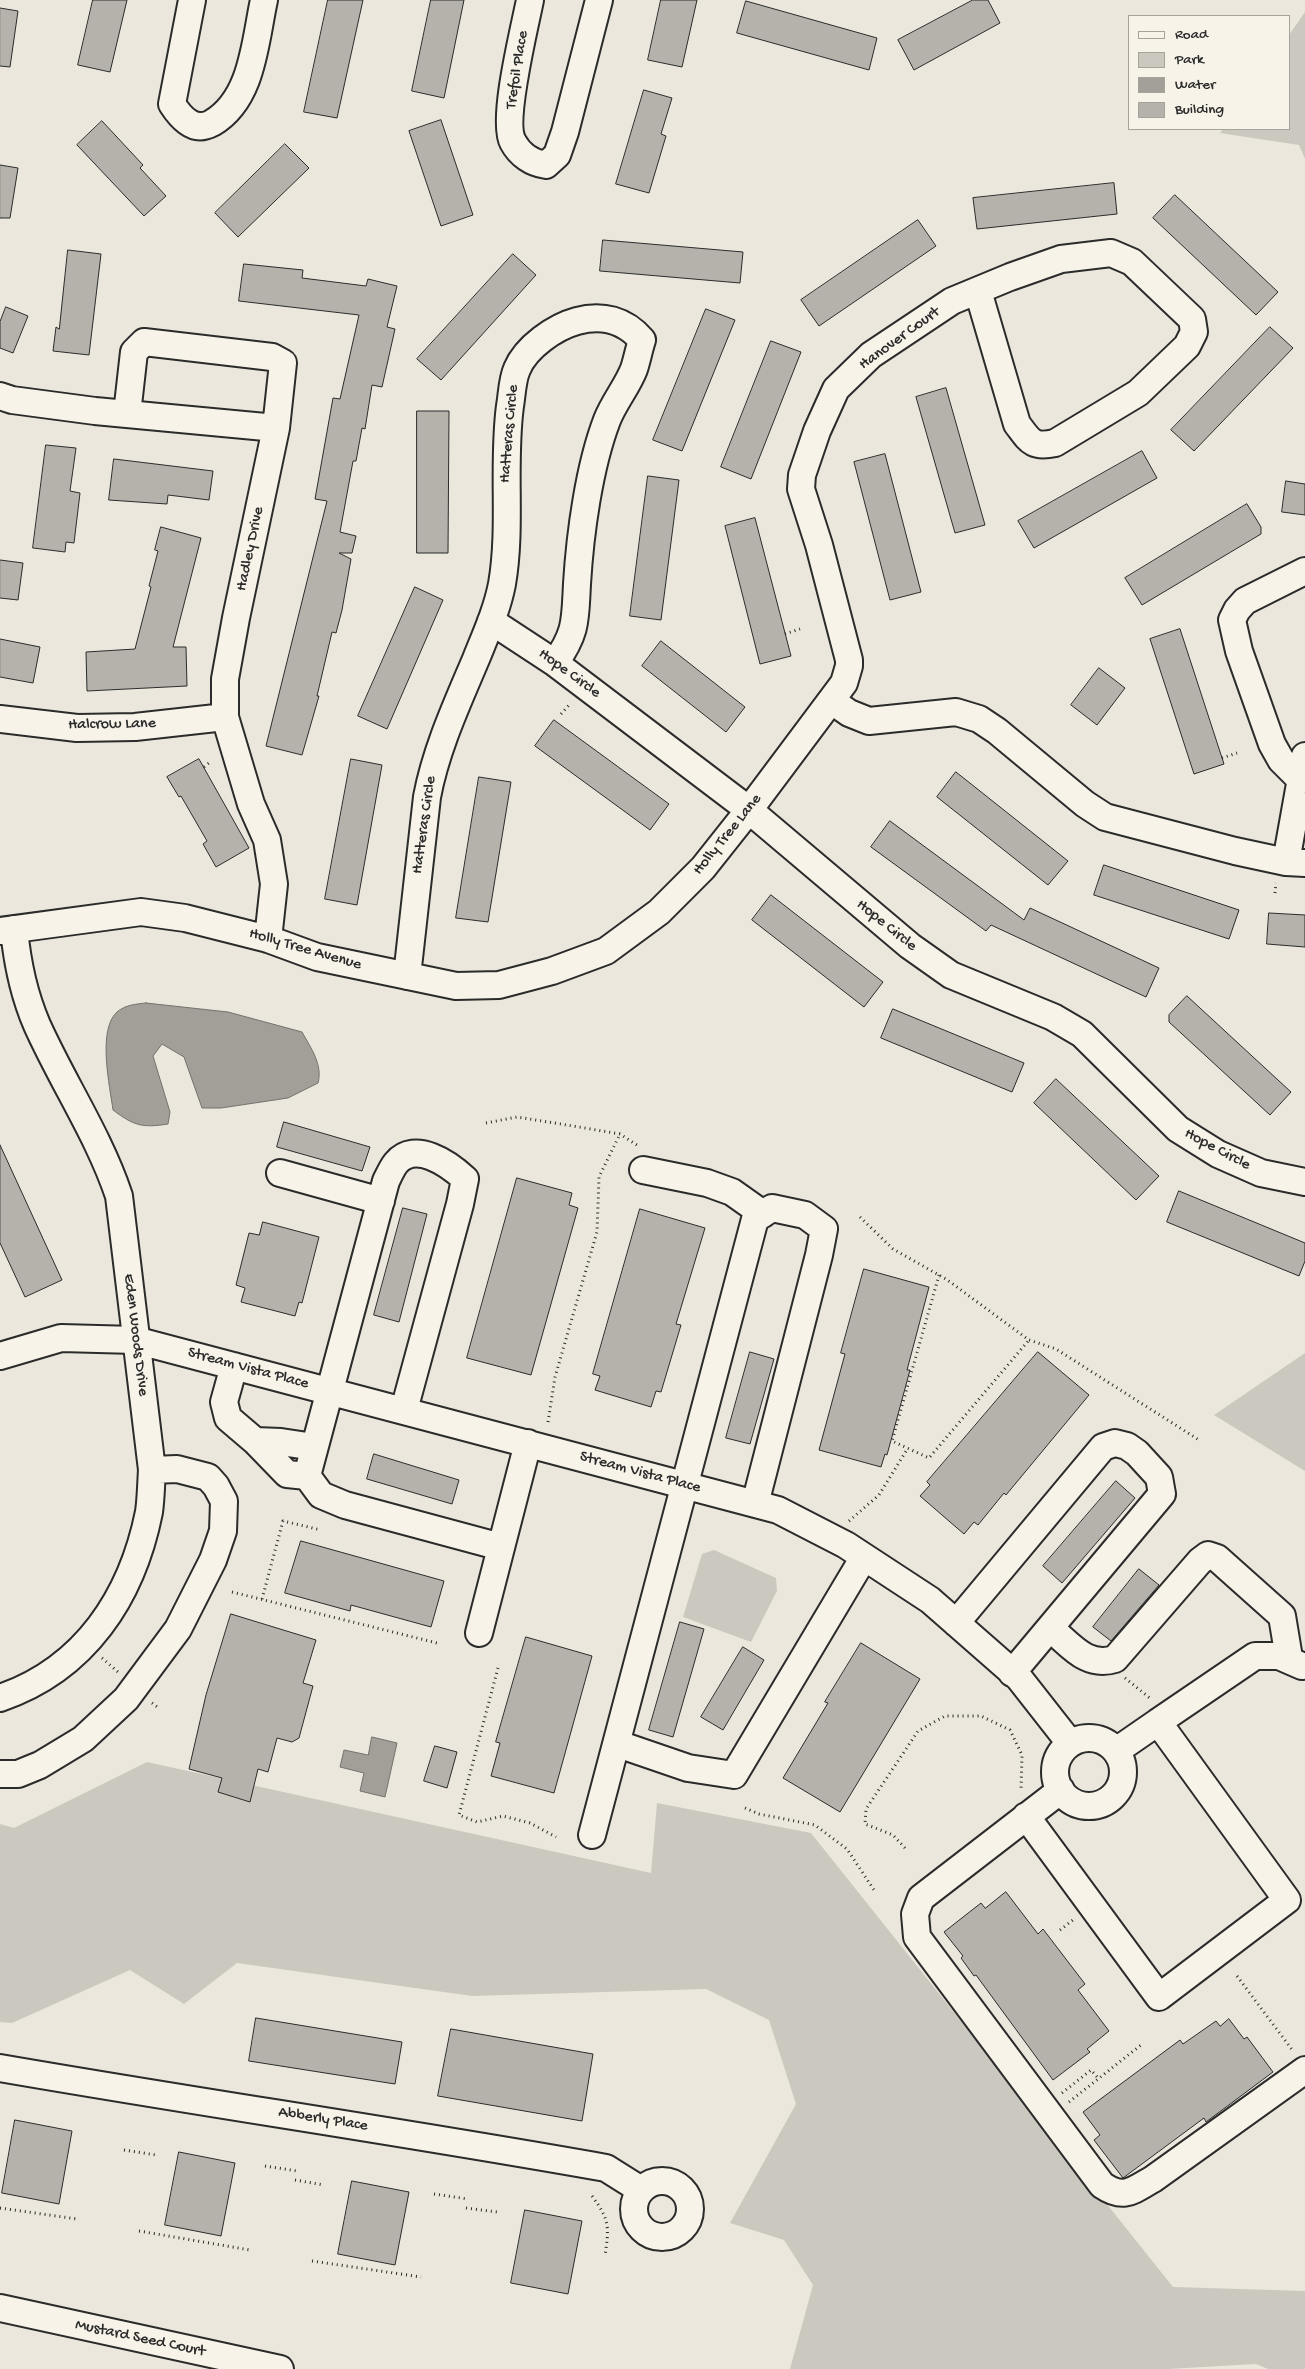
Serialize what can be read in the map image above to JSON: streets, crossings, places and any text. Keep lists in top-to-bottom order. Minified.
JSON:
{"streets":{"street":["Trefoil Place","Hanover Court","Hatteras Circle","Hadley Drive","Hope Circle","Halcrow Lane","Holly Tree Lane","Holly Tree Avenue","Eden Woods Drive","Stream Vista Place","Abberly Place","Mustard Seed Court"]},"crossings":[["Hanover Court","Holly Tree Lane"],["Hatteras Circle","Hope Circle"],["Hatteras Circle","Holly Tree Avenue"],["Hadley Drive","Halcrow Lane"],["Hadley Drive","Holly Tree Avenue"],["Hope Circle","Holly Tree Lane"],["Holly Tree Lane","Holly Tree Avenue"],["Holly Tree Avenue","Eden Woods Drive"],["Eden Woods Drive","Stream Vista Place"]],"legend":["Road","Park","Water","Building"]}
